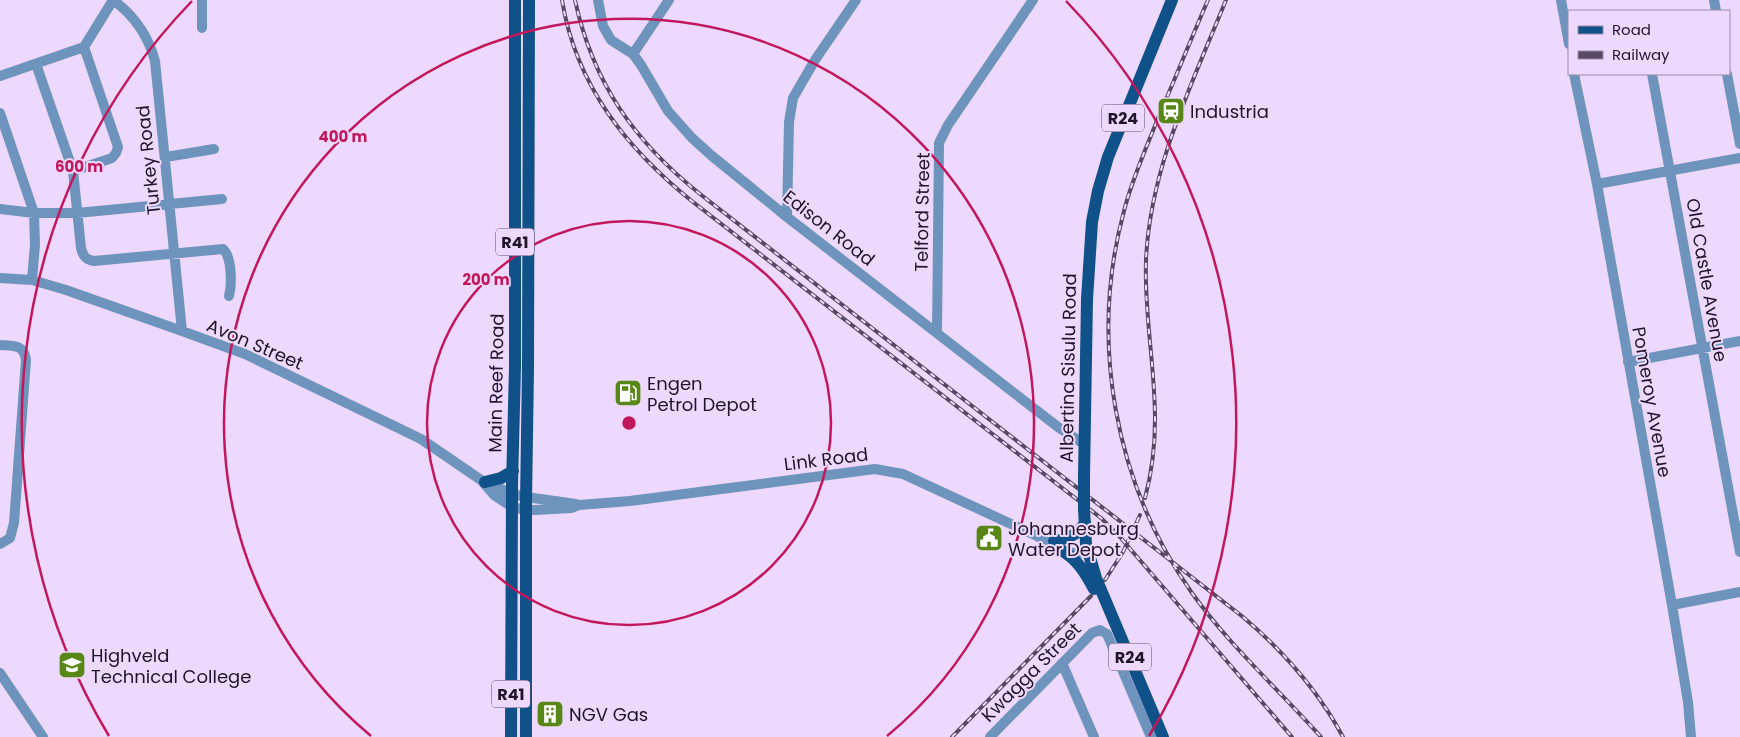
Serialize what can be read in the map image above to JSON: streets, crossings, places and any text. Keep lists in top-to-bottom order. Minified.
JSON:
{"streets":{"main road":["R24","R41","Albertina Sisulu Road","Main Reef Road"],"street":["Turkey Road","Telford Street","Edison Road","Old Castle Avenue","Avon Street","Pomeroy Avenue","Link Road","Kwagga Street"]},"crossings":[["Turkey Road","Avon Street"],["Telford Street","Edison Road"],["Edison Road","Albertina Sisulu Road"],["Avon Street","Main Reef Road"],["Avon Street","Link Road"],["Main Reef Road","Link Road"]],"places":{"station":["Industria"],"fuel station":["Engen Petrol Depot"],"public building":["Johannesburg Water Depot"],"school or university":["Highveld Technical College"],"building":["NGV Gas"]},"legend":["Road","Railway"],"rings":["400 m","600 m","200 m"]}
